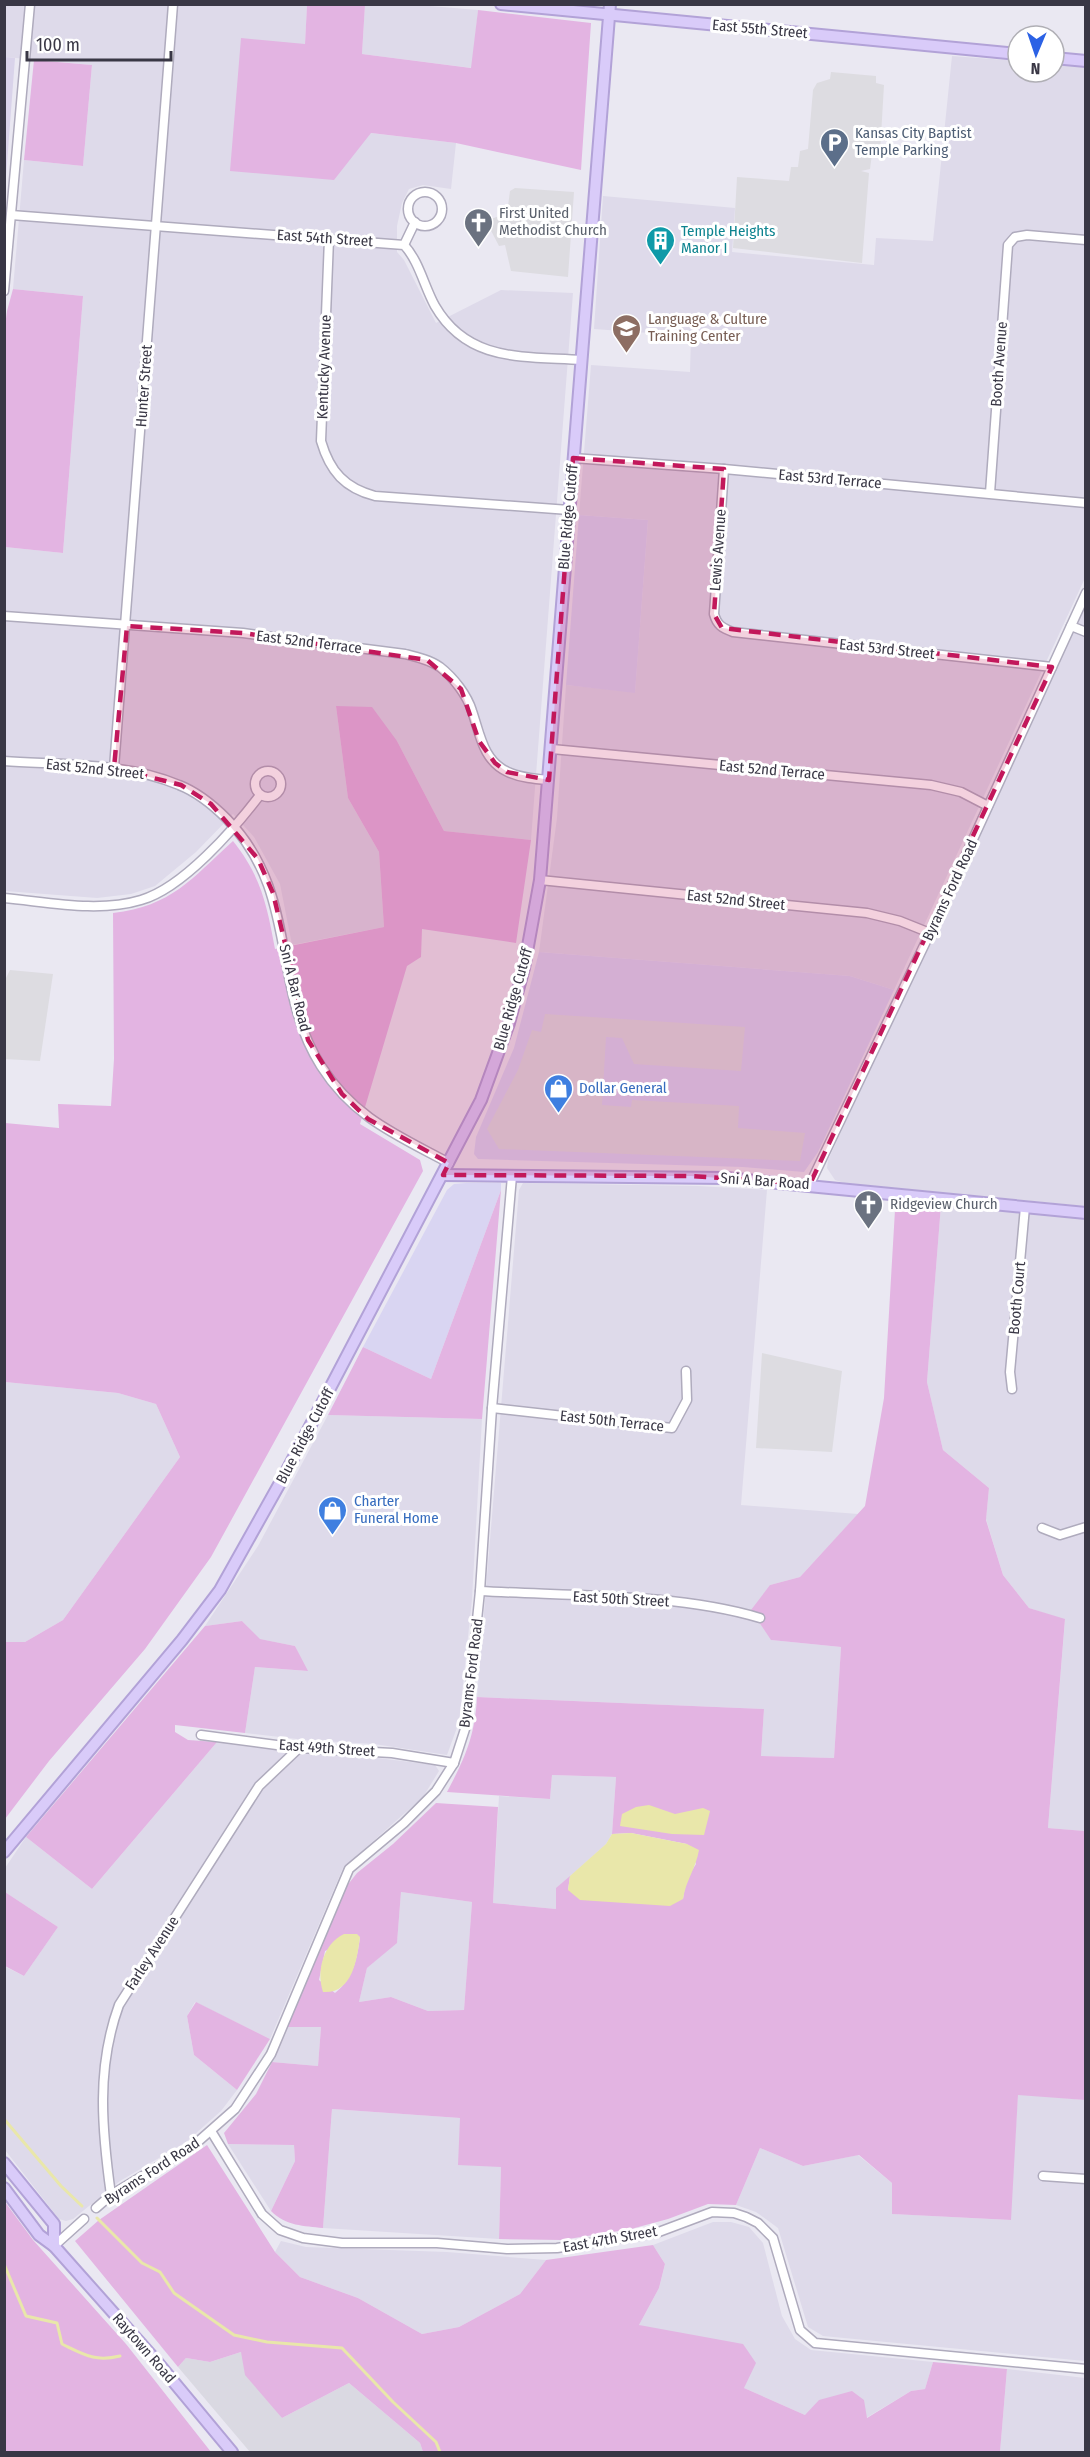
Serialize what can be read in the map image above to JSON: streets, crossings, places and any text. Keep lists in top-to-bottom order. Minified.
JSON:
{"streets":{"main road":["East 55th Street","Blue Ridge Cutoff","Sni A Bar Road","Raytown Road"],"street":["East 54th Street","Booth Avenue","Kentucky Avenue","Hunter Street","East 53rd Terrace","Lewis Avenue","East 52nd Terrace","East 53rd Street","East 52nd Street","Byrams Ford Road","Booth Court","East 50th Terrace","East 50th Street","East 49th Street","Farley Avenue","East 47th Street"]},"crossings":[["East 55th Street","Blue Ridge Cutoff"],["East 54th Street","Kentucky Avenue"],["East 54th Street","Hunter Street"],["Booth Avenue","East 53rd Terrace"],["Kentucky Avenue","Blue Ridge Cutoff"],["Hunter Street","East 52nd Terrace"],["Hunter Street","East 52nd Street"],["East 53rd Terrace","Blue Ridge Cutoff"],["East 53rd Terrace","Lewis Avenue"],["Blue Ridge Cutoff","East 52nd Terrace"],["Blue Ridge Cutoff","East 52nd Street"],["Blue Ridge Cutoff","Sni A Bar Road"],["Lewis Avenue","East 53rd Street"],["East 52nd Terrace","Byrams Ford Road"],["East 53rd Street","Byrams Ford Road"],["East 52nd Street","Byrams Ford Road"],["East 52nd Street","Sni A Bar Road"],["Byrams Ford Road","Sni A Bar Road"],["Byrams Ford Road","East 50th Terrace"],["Byrams Ford Road","East 50th Street"],["Byrams Ford Road","East 49th Street"],["Byrams Ford Road","Farley Avenue"],["Byrams Ford Road","East 47th Street"],["Sni A Bar Road","Booth Court"],["East 49th Street","Farley Avenue"]],"places":{"parking":["Kansas City Baptist Temple Parking"],"church":["First United Methodist Church","Ridgeview Church"],"building":["Temple Heights Manor I"],"school or university":["Language & Culture Training Center"],"shop":["Dollar General","Charter Funeral Home"]},"scale_bar":"100 m","north":"bottom"}
